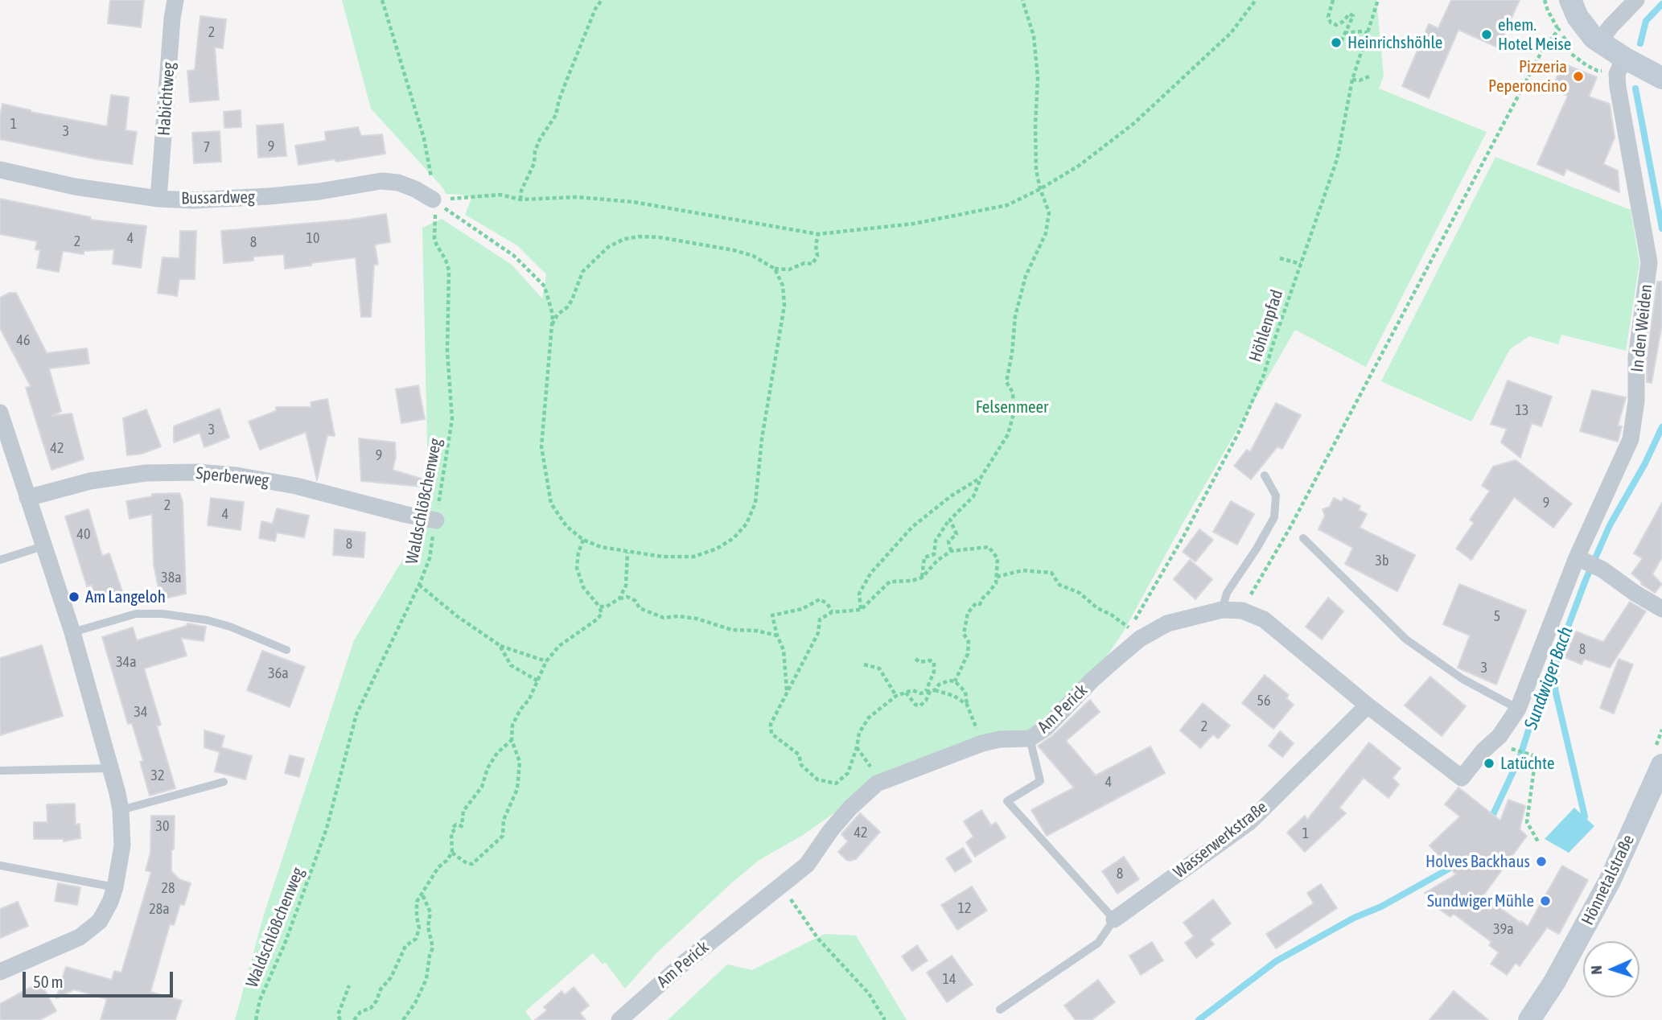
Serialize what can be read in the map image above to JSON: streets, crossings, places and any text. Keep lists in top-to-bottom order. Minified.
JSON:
{"streets":{"main road":["Hönnetalstraße"],"street":["Habichtweg","Bussardweg","In den Weiden","Sperberweg","Am Perick","Wasserwerkstraße"],"path":["Höhlenpfad","Waldschlößchenweg"]},"crossings":[["Habichtweg","Bussardweg"],["Bussardweg","Waldschlößchenweg"],["In den Weiden","Am Perick"],["Sperberweg","Waldschlößchenweg"],["Am Perick","Wasserwerkstraße"]],"water":["Sundwiger Bach"],"parks":["Felsenmeer"],"places":["ehem. Hotel Meise","Heinrichshöhle","Pizzeria Peperoncino","Am Langeloh","Latüchte","Holves Backhaus","Sundwiger Mühle"],"house_numbers":["2","1","3","9","7","4","10","2","8","46","13","3","42","9","9","2","4","40","8","3b","38a","5","8","34a","3","36a","56","34","2","32","4","30","42","1","8","28","12","28a","39a","14"],"scale_bar":"50 m","north":"left"}
